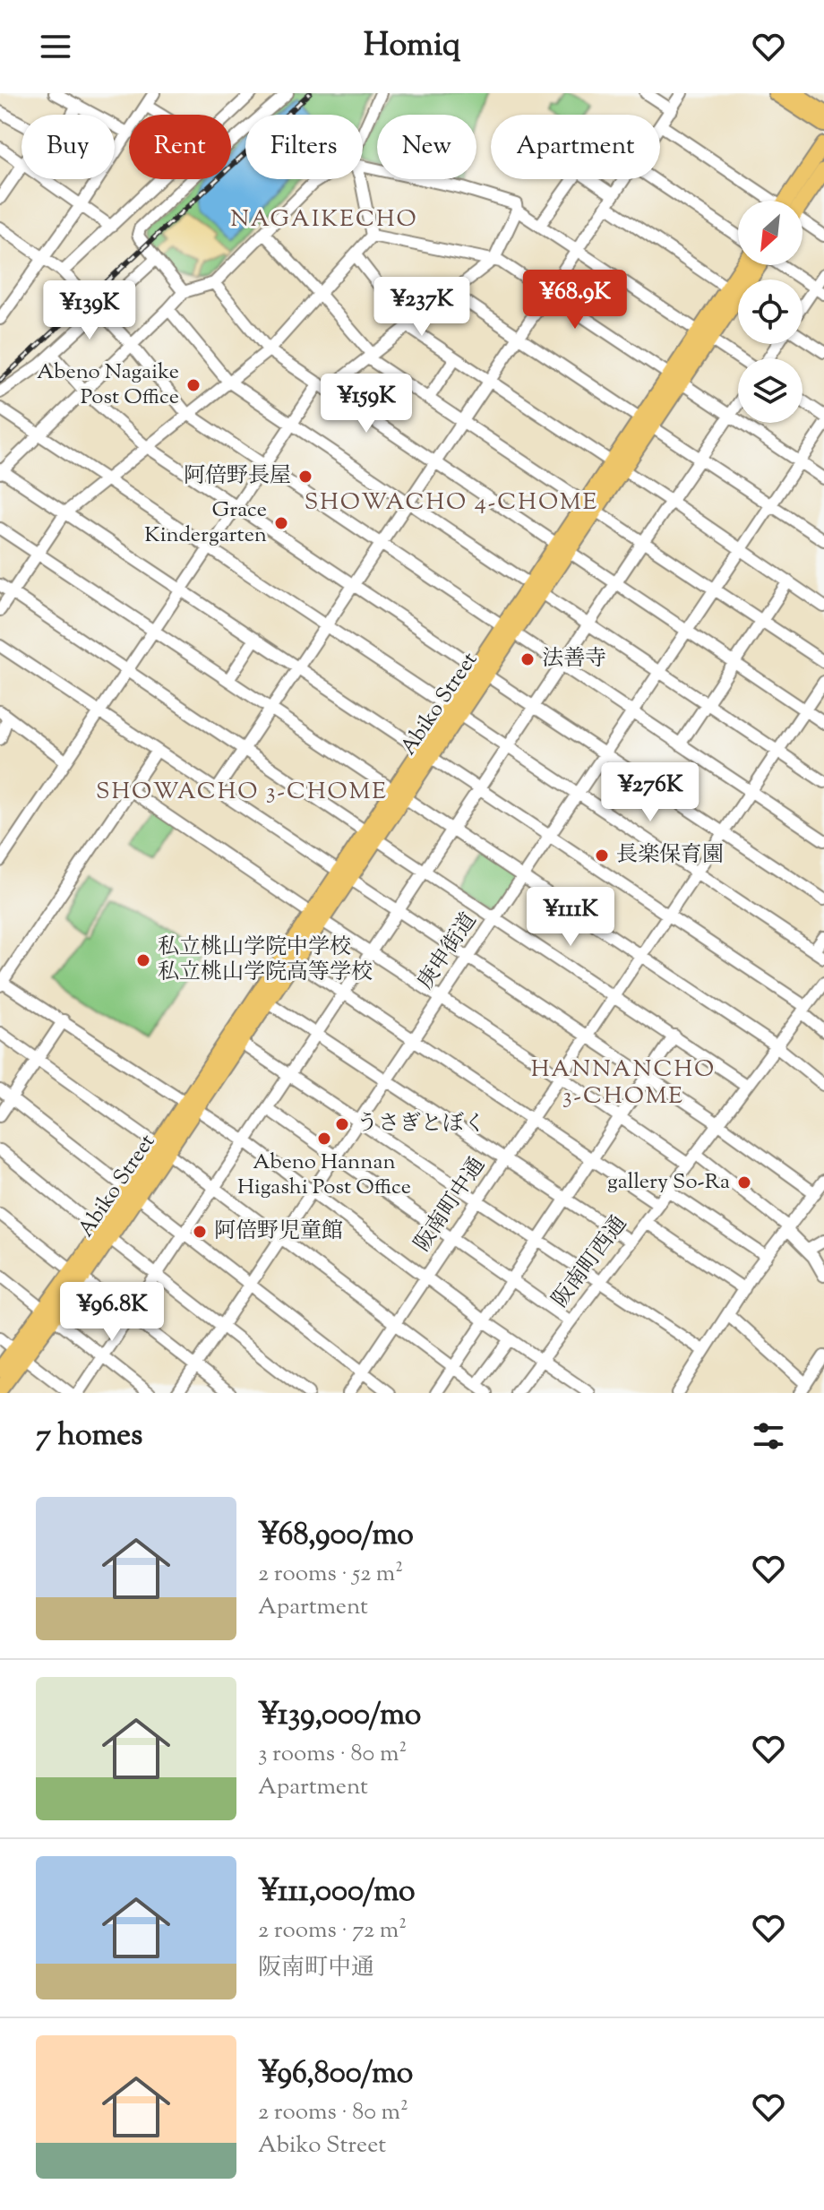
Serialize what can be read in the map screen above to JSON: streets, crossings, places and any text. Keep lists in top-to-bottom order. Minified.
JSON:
{"streets":{"main road":["Abiko Street"],"street":["庚申街道","阪南町中通","阪南町西通"]},"districts":["NAGAIKECHO","SHOWACHO 4-CHOME","SHOWACHO 3-CHOME","HANNANCHO 3-CHOME"],"places":["Abeno Nagaike Post Office","阿倍野長屋","Grace Kindergarten","法善寺","長楽保育園","私立桃山学院中学校 私立桃山学院高等学校","うさぎとぼく","Abeno Hannan Higashi Post Office","gallery So-Ra","阿倍野児童館"],"north":"bottom left","page":{"header":"Homiq","chip":["Buy","Rent","Filters","New","Apartment"],"price":["¥68.9K","¥237K","¥139K","¥159K","¥276K","¥111K","¥96.8K"],"heading":"7 homes","list":[{"name":"¥68,900/mo","note":"2 rooms · 52 m² · Apartment"},{"name":"¥139,000/mo","note":"3 rooms · 80 m² · Apartment"},{"name":"¥111,000/mo","note":"2 rooms · 72 m² · 阪南町中通"},{"name":"¥96,800/mo","note":"2 rooms · 80 m² · Abiko Street"}]}}
